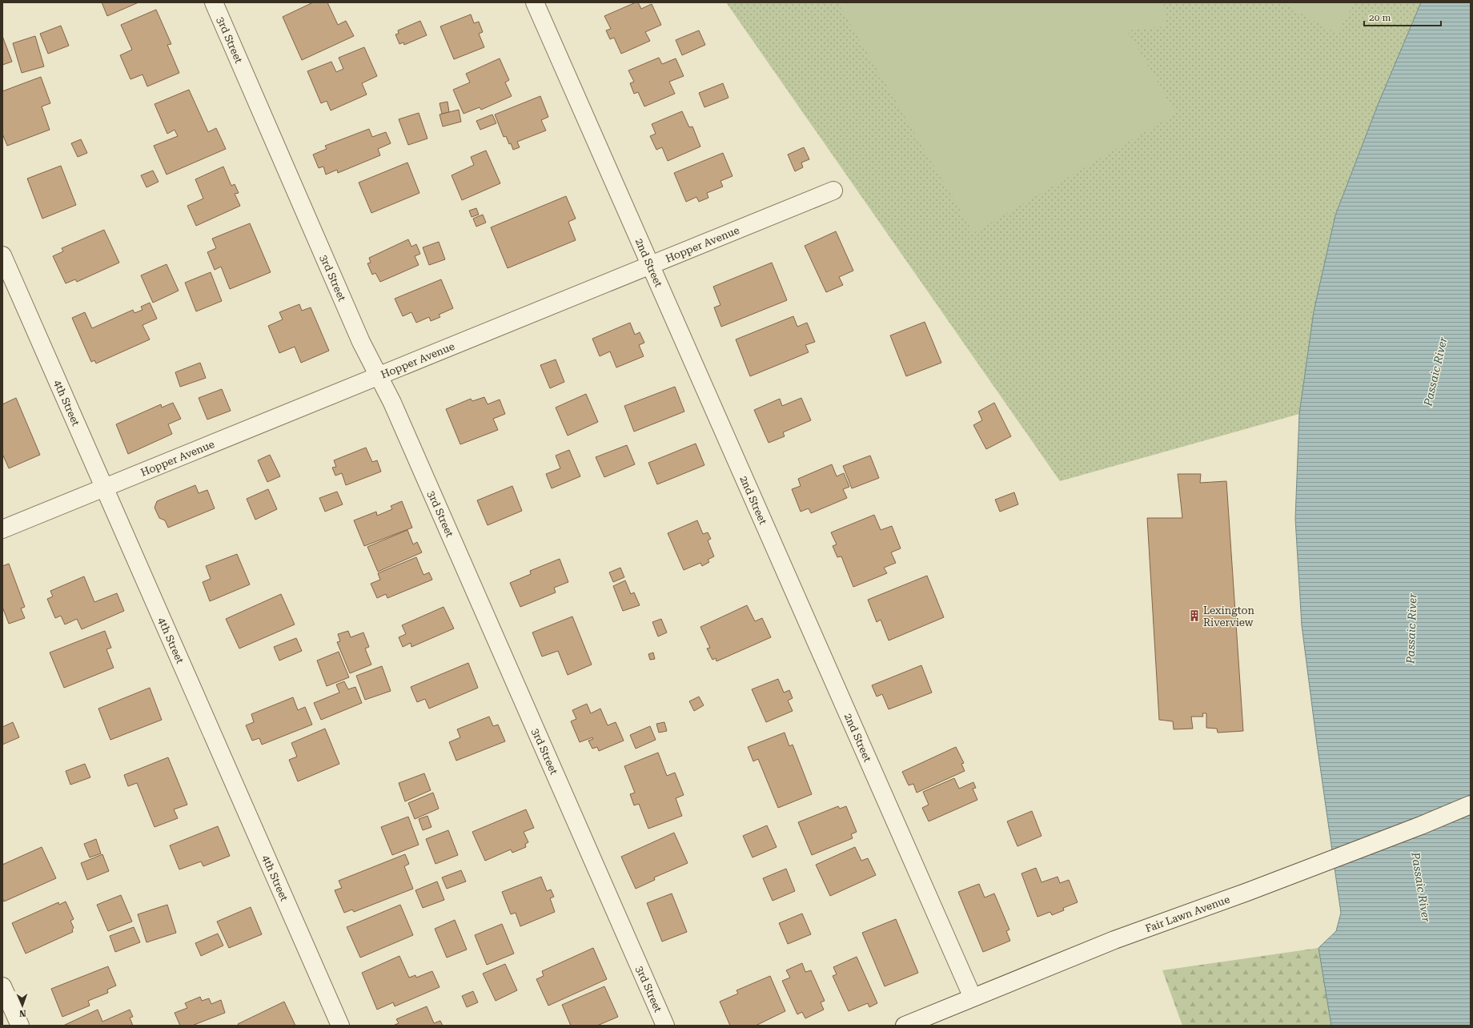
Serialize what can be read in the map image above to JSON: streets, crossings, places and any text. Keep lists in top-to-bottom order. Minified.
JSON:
{"streets":{"street":["3rd Street","Hopper Avenue","2nd Street","4th Street","Fair Lawn Avenue"]},"crossings":[["3rd Street","Hopper Avenue"],["Hopper Avenue","2nd Street"],["Hopper Avenue","4th Street"],["2nd Street","Fair Lawn Avenue"]],"water":["Passaic River"],"places":{"building":["Lexington Riverview"]},"scale_bar":"20 m","north":"bottom"}
